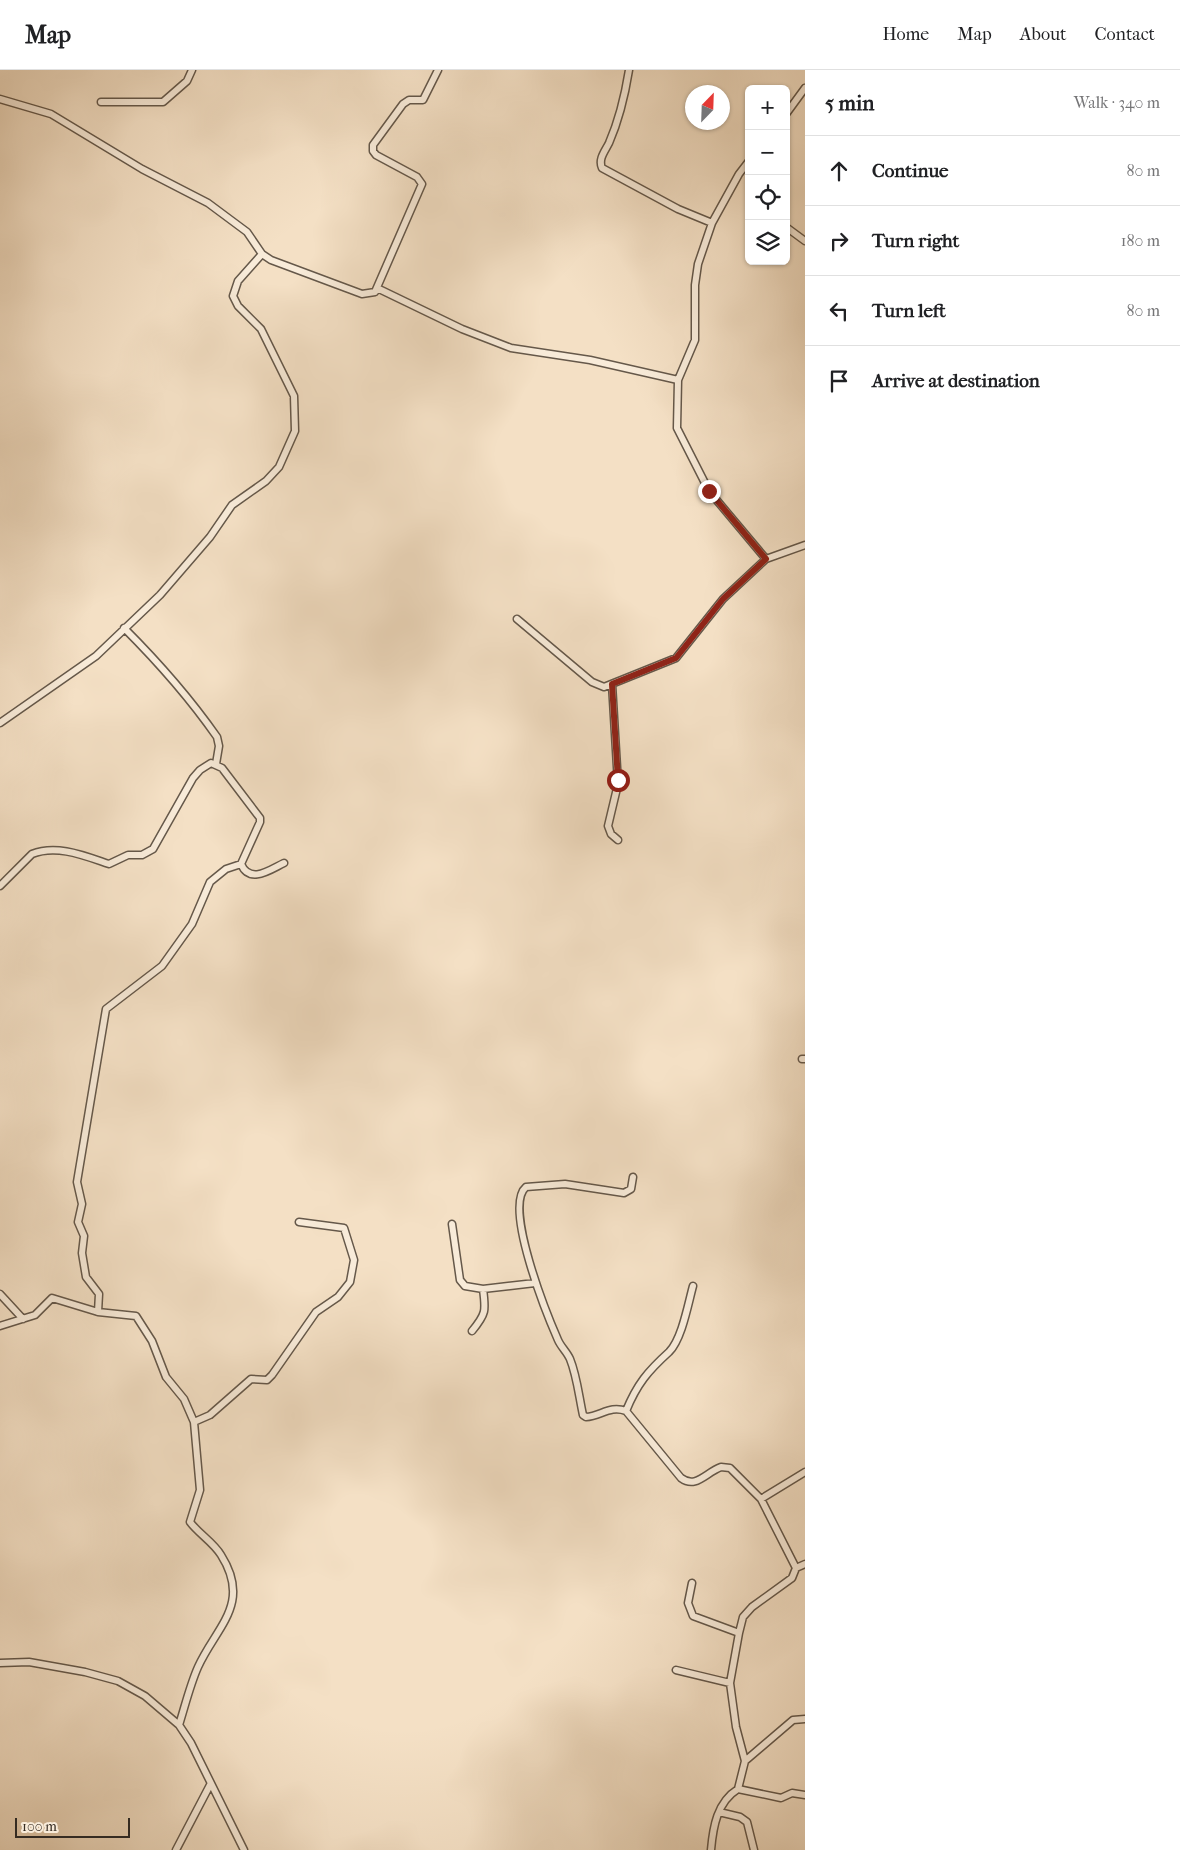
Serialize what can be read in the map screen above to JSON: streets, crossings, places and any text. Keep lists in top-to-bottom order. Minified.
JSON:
{"scale_bar":"100 m","north":"top right","page":{"header":"Map","nav":["Home","Map","About","Contact"],"heading":["5 min","Walk · 340 m"],"map_buttons":["+","−"],"list":[["Continue","80 m"],["Turn right","180 m"],["Turn left","80 m"],"Arrive at destination"],"scale":"100 m"}}
